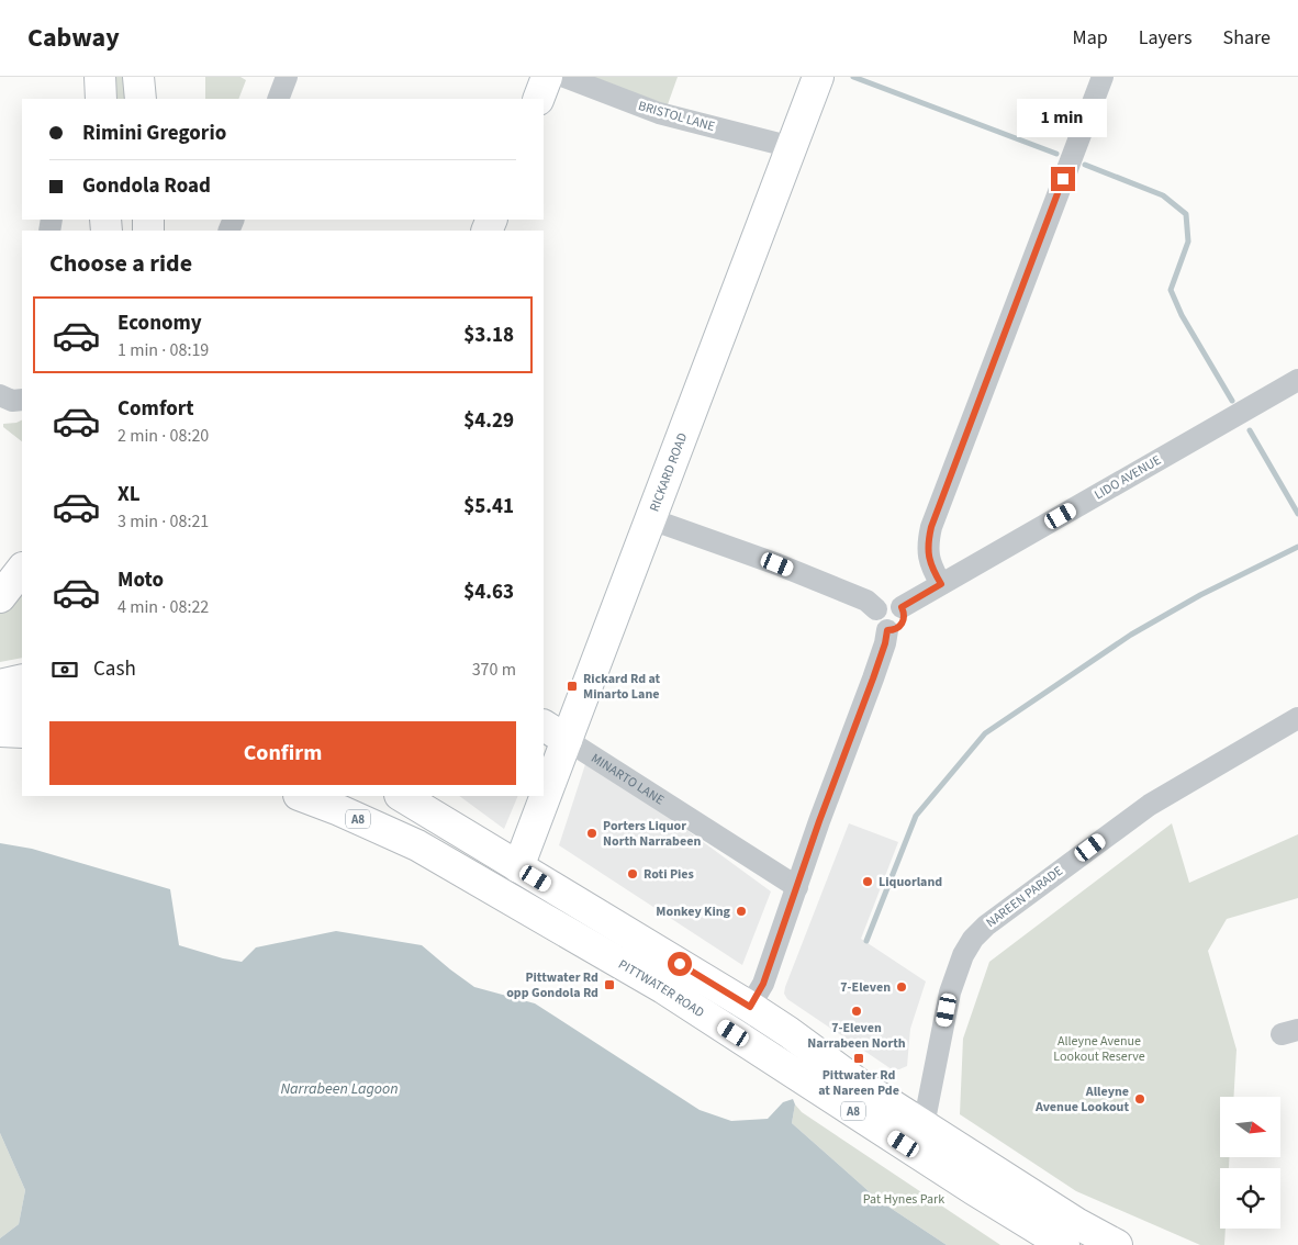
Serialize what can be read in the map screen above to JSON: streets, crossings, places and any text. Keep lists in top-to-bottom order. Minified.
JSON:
{"streets":{"main road":["RICKARD ROAD","A8","PITTWATER ROAD"],"street":["BRISTOL LANE","LIDO AVENUE","MINARTO LANE","NAREEN PARADE"]},"crossings":[["BRISTOL LANE","RICKARD ROAD"],["RICKARD ROAD","MINARTO LANE"],["RICKARD ROAD","A8"],["A8","NAREEN PARADE"]],"water":["Narrabeen Lagoon"],"parks":["Alleyne Avenue Lookout Reserve","Pat Hynes Park"],"places":{"transit":["Rickard Rd at Minarto Lane","Pittwater Rd opp Gondola Rd","Pittwater Rd at Nareen Pde"],"other":["Porters Liquor North Narrabeen","Roti Pies","Liquorland","Monkey King","7-Eleven","7-Eleven Narrabeen North","Alleyne Avenue Lookout"]},"north":"right","page":{"header":"Cabway","nav":["Map","Layers","Share"],"bubble":"1 min","banner":["Rimini Gregorio","Gondola Road"],"heading":"Choose a ride","list":[{"name":"Economy","note":"1 min · 08:19","value":"$3.18"},{"name":"Comfort","note":"2 min · 08:20","value":"$4.29"},{"name":"XL","note":"3 min · 08:21","value":"$5.41"},{"name":"Moto","note":"4 min · 08:22","value":"$4.63"}],"pay":["Cash","370 m"],"buttons":"Confirm"}}
